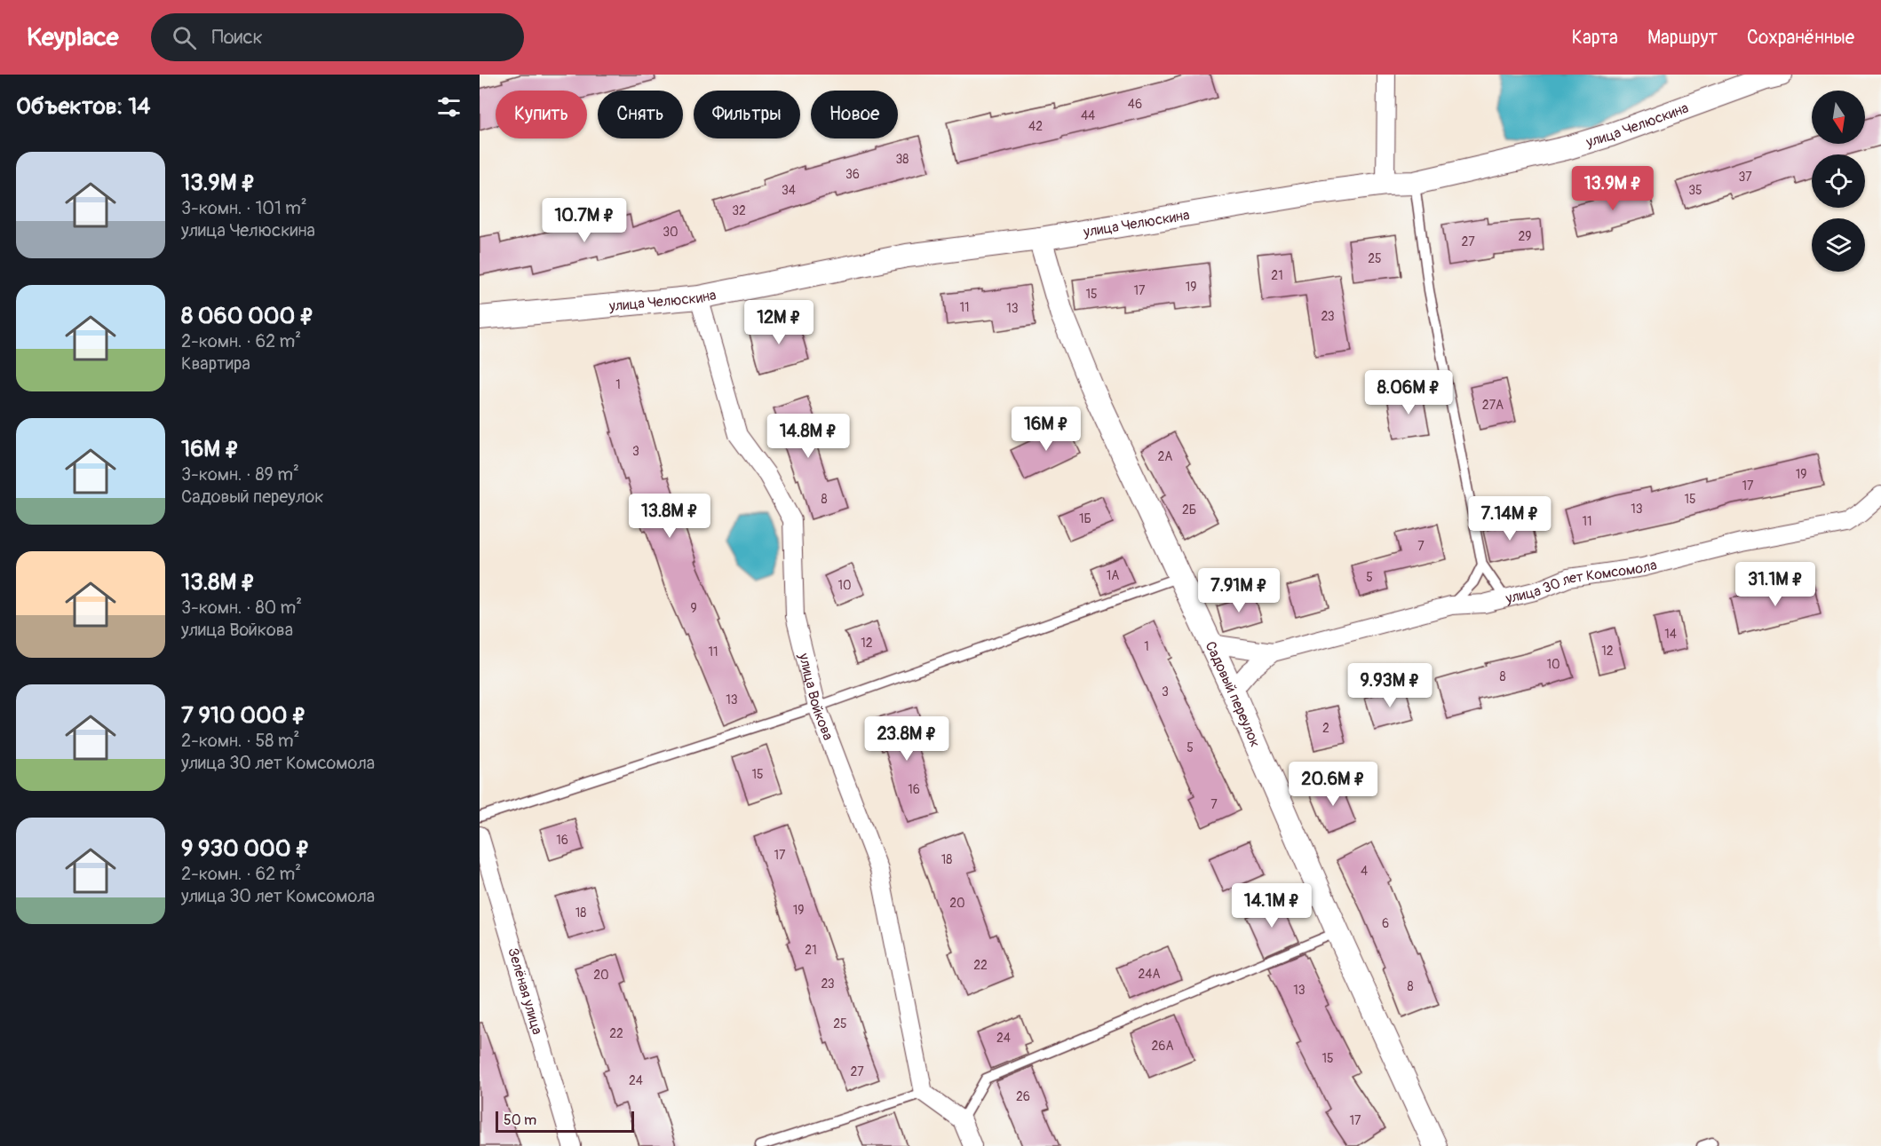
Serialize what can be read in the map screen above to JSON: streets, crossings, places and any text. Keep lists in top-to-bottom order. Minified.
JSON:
{"streets":{"street":["улица Челюскина","улица 30 лет Комсомола","Садовый переулок","улица Войкова","Зелёная улица"]},"crossings":[["улица Челюскина","Садовый переулок"],["улица Челюскина","улица Войкова"],["улица 30 лет Комсомола","Садовый переулок"]],"house_numbers":["46","44","42","38","36","37","34","35","32","30","29","27","25","21","19","17","15","11","13","23","1","27А","3","2А","19","17","8","15","13","2Б","1Б","11","7","1А","5","10","9","14","12","1","12","11","10","8","3","13","2","5","15","16","7","16","17","18","4","20","19","18","6","21","22","24А","20","23","8","13","25","22","24","26А","15","27","24","26","17"],"scale_bar":"50 m","north":"bottom","page":{"header":"Keyplace","search":"Поиск","nav":["Карта","Маршрут","Сохранённые"],"heading":"Объектов: 14","chip":["Купить","Снять","Фильтры","Новое"],"list":[{"name":"13.9M ₽","note":"3-комн. · 101 m² · улица Челюскина"},{"name":"8 060 000 ₽","note":"2-комн. · 62 m² · Квартира"},{"name":"16M ₽","note":"3-комн. · 89 m² · Садовый переулок"},{"name":"13.8M ₽","note":"3-комн. · 80 m² · улица Войкова"},{"name":"7 910 000 ₽","note":"2-комн. · 58 m² · улица 30 лет Комсомола"},{"name":"9 930 000 ₽","note":"2-комн. · 62 m² · улица 30 лет Комсомола"}],"price":["13.9M ₽","10.7M ₽","12M ₽","8.06M ₽","16M ₽","14.8M ₽","13.8M ₽","7.14M ₽","31.1M ₽","7.91M ₽","9.93M ₽","23.8M ₽","20.6M ₽","14.1M ₽"],"scale":"50 m"}}
